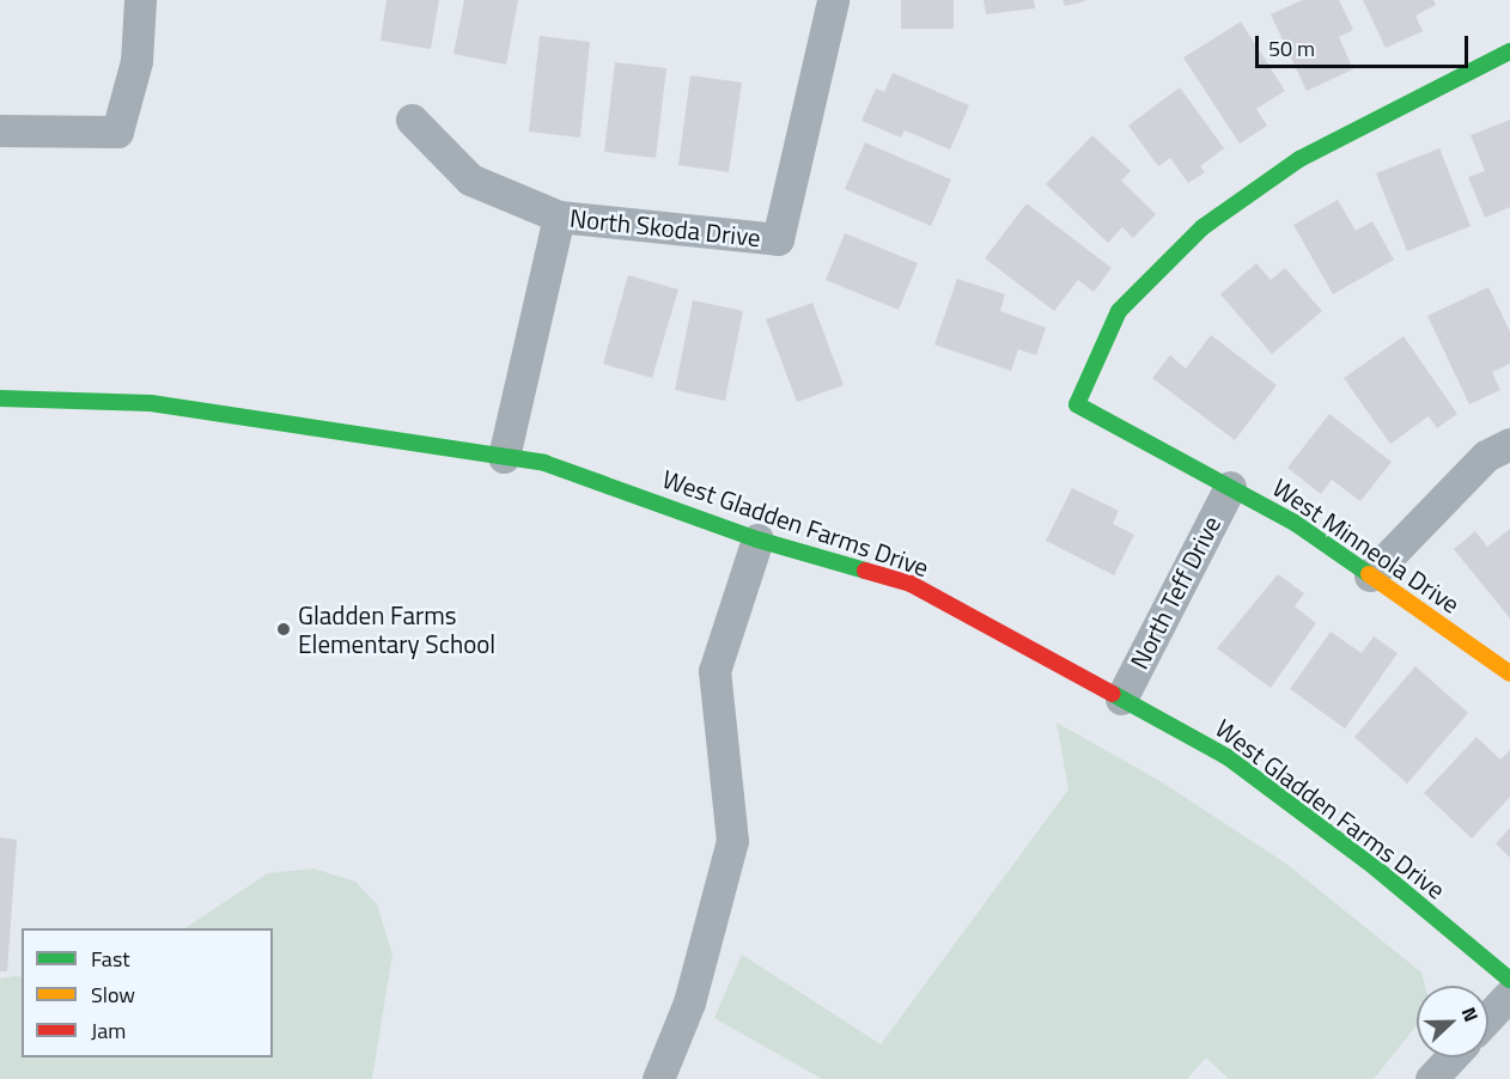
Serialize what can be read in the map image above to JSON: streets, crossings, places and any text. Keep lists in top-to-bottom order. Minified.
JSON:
{"streets":{"street":["North Skoda Drive","West Gladden Farms Drive","West Minneola Drive","North Teff Drive"]},"crossings":[["West Gladden Farms Drive","North Teff Drive"],["West Minneola Drive","North Teff Drive"]],"places":["Gladden Farms Elementary School"],"legend":["Fast","Slow","Jam"],"scale_bar":"50 m","north":"right"}
